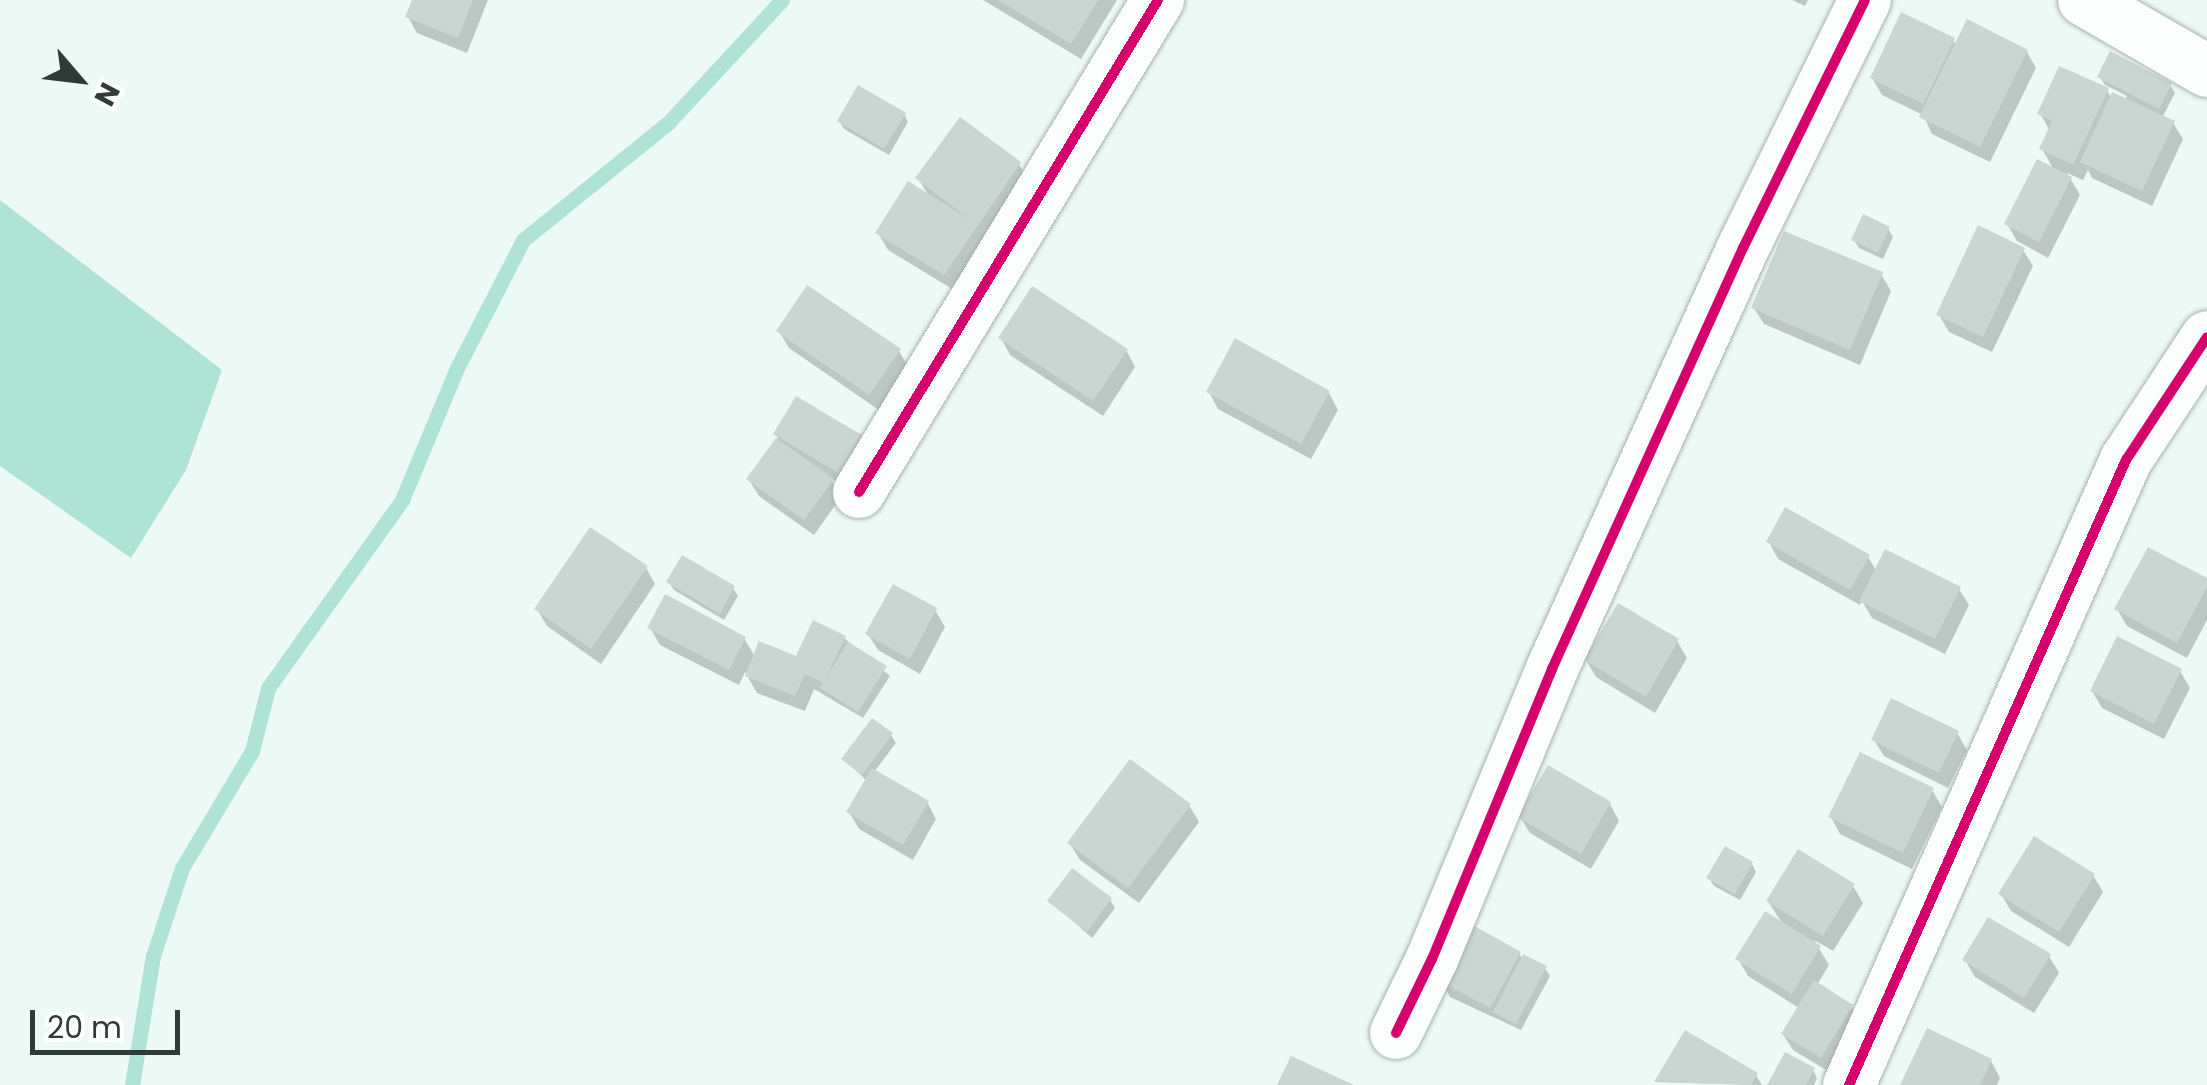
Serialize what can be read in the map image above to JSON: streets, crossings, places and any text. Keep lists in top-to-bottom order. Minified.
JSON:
{"scale_bar":"20 m","north":"bottom right"}
